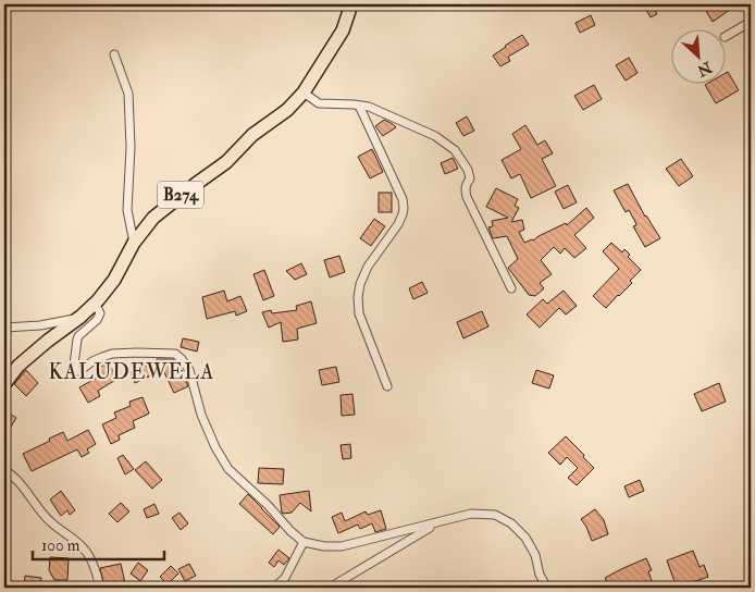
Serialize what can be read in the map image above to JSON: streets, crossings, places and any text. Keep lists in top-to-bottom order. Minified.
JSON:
{"streets":{"main road":["B274"]},"districts":["KALUDEWELA"],"scale_bar":"100 m","north":"bottom right"}
